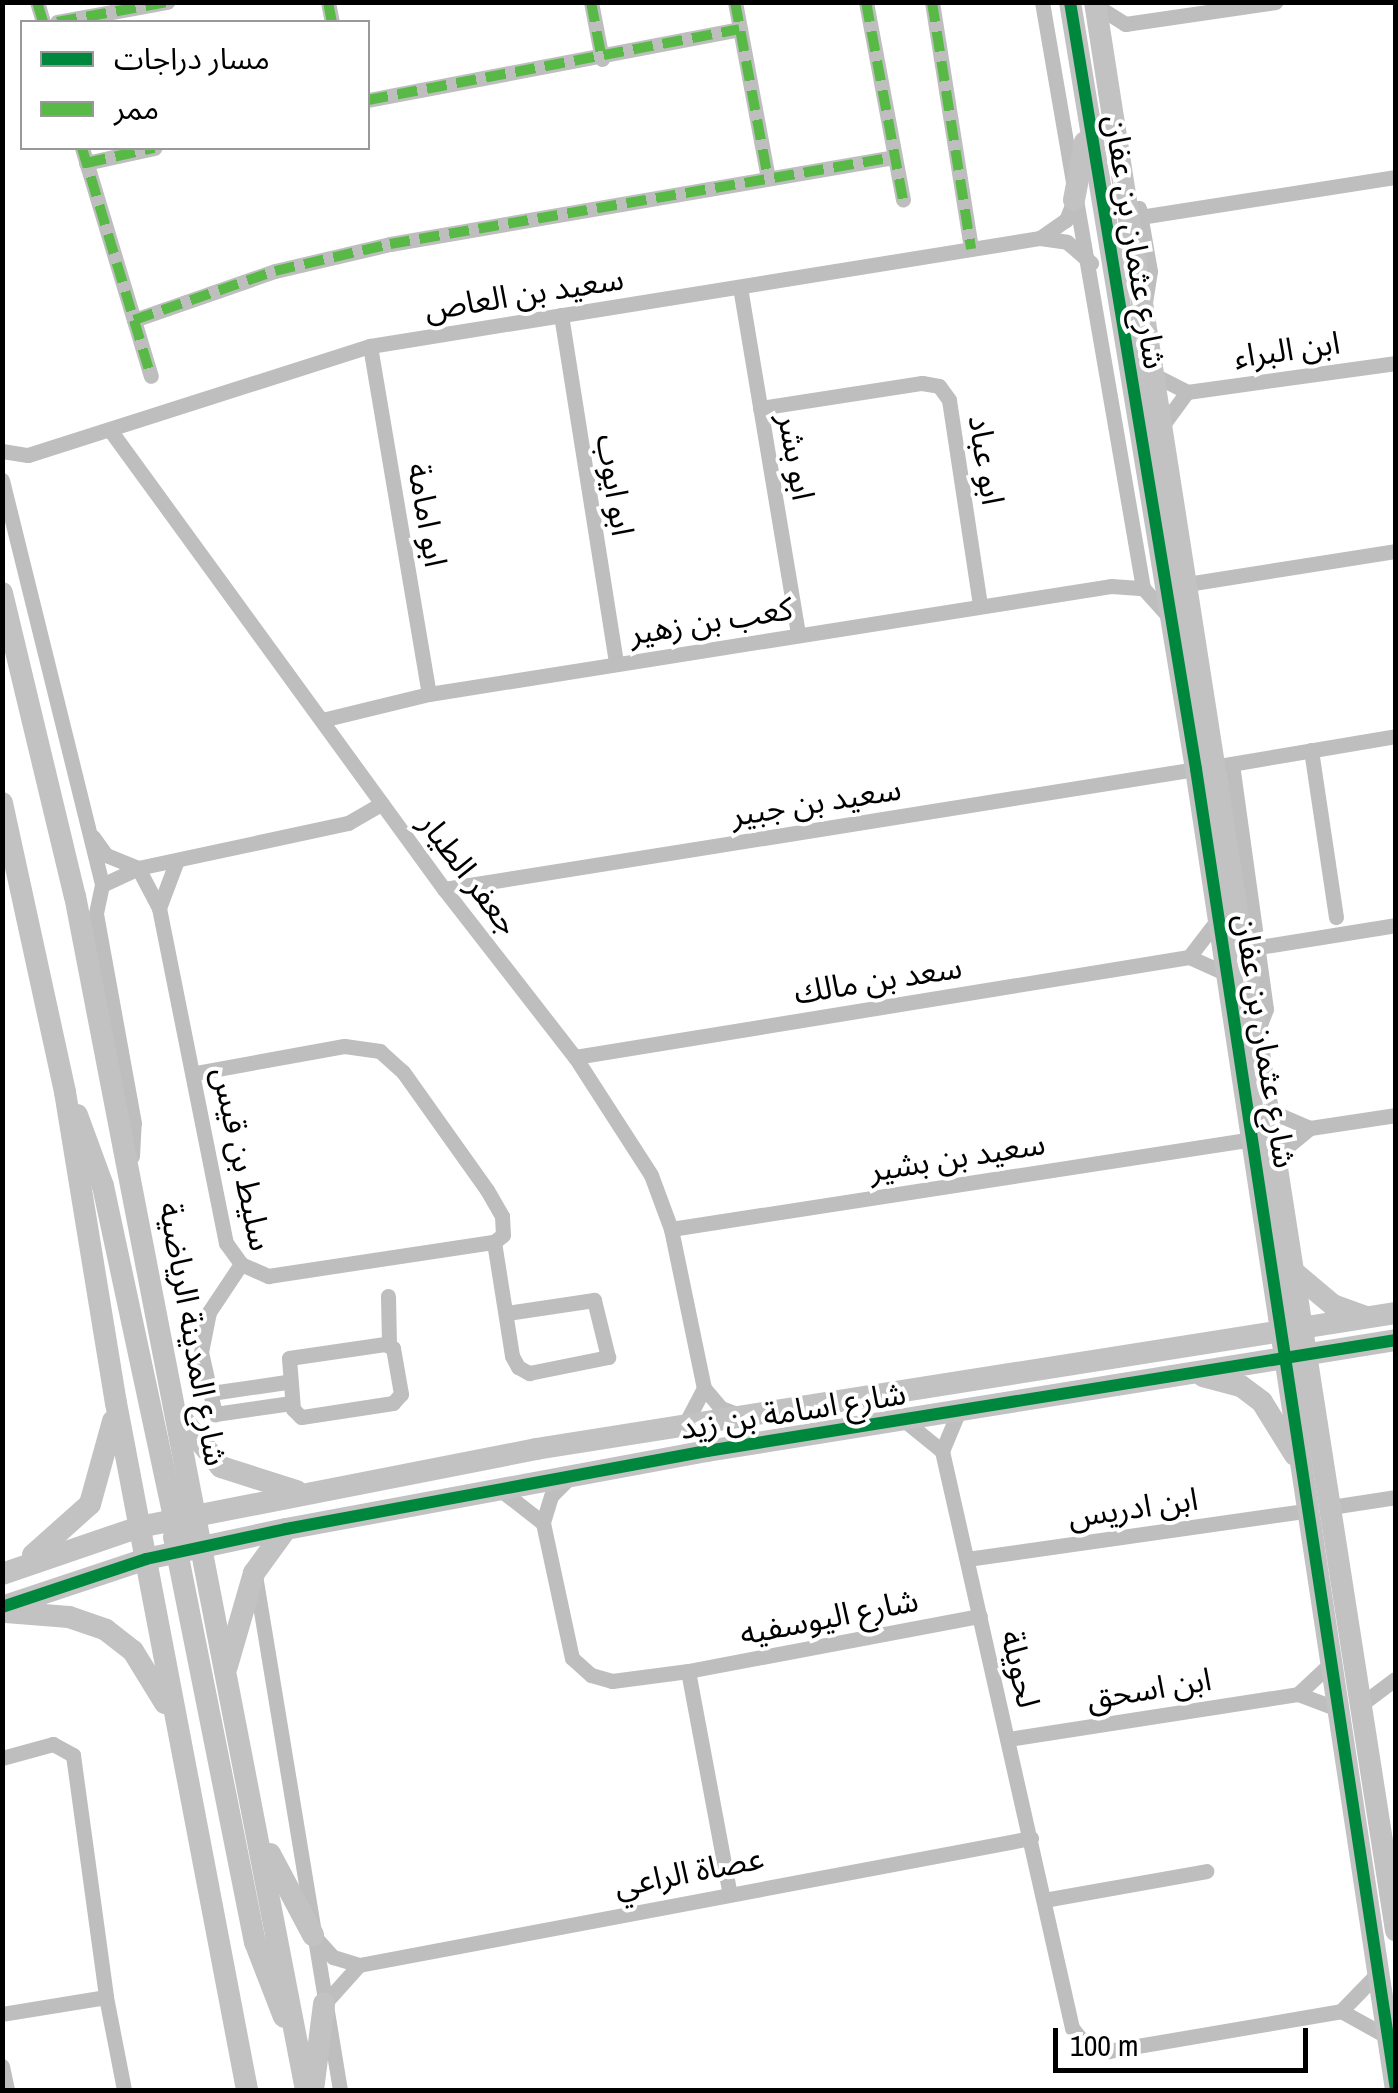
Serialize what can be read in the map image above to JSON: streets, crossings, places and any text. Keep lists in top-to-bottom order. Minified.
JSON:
{"streets":{"street":["شارع عثمان بن عفان","سعيد بن العاص","ابن البراء","ابو بشر","ابو عباد","ابو ايوب","ابو امامة","كعب بن زهير","سعيد بن جبير","جعفر الطيار","سعد بن مالك","سعيد بن بشير","سليط بن قيس","شارع المدينة الرياضية","شارع اسامة بن زيد","ابن ادريس","شارع اليوسفيه","لحويلة","ابن اسحق","عصاة الراعي"]},"crossings":[["شارع عثمان بن عفان","كعب بن زهير"],["شارع عثمان بن عفان","سعيد بن جبير"],["شارع عثمان بن عفان","سعيد بن بشير"],["شارع عثمان بن عفان","شارع اسامة بن زيد"],["شارع عثمان بن عفان","ابن ادريس"],["شارع عثمان بن عفان","ابن اسحق"],["سعيد بن العاص","ابو بشر"],["سعيد بن العاص","ابو ايوب"],["سعيد بن العاص","ابو امامة"],["سعيد بن العاص","جعفر الطيار"],["ابو بشر","ابو عباد"],["ابو بشر","كعب بن زهير"],["ابو عباد","كعب بن زهير"],["ابو ايوب","كعب بن زهير"],["ابو امامة","كعب بن زهير"],["كعب بن زهير","جعفر الطيار"],["سعيد بن جبير","جعفر الطيار"],["جعفر الطيار","سعد بن مالك"],["جعفر الطيار","سعيد بن بشير"],["شارع المدينة الرياضية","شارع اسامة بن زيد"],["ابن ادريس","لحويلة"],["شارع اليوسفيه","لحويلة"],["لحويلة","ابن اسحق"],["لحويلة","عصاة الراعي"]],"legend":["مسار دراجات","ممر"],"scale_bar":"100 m"}
